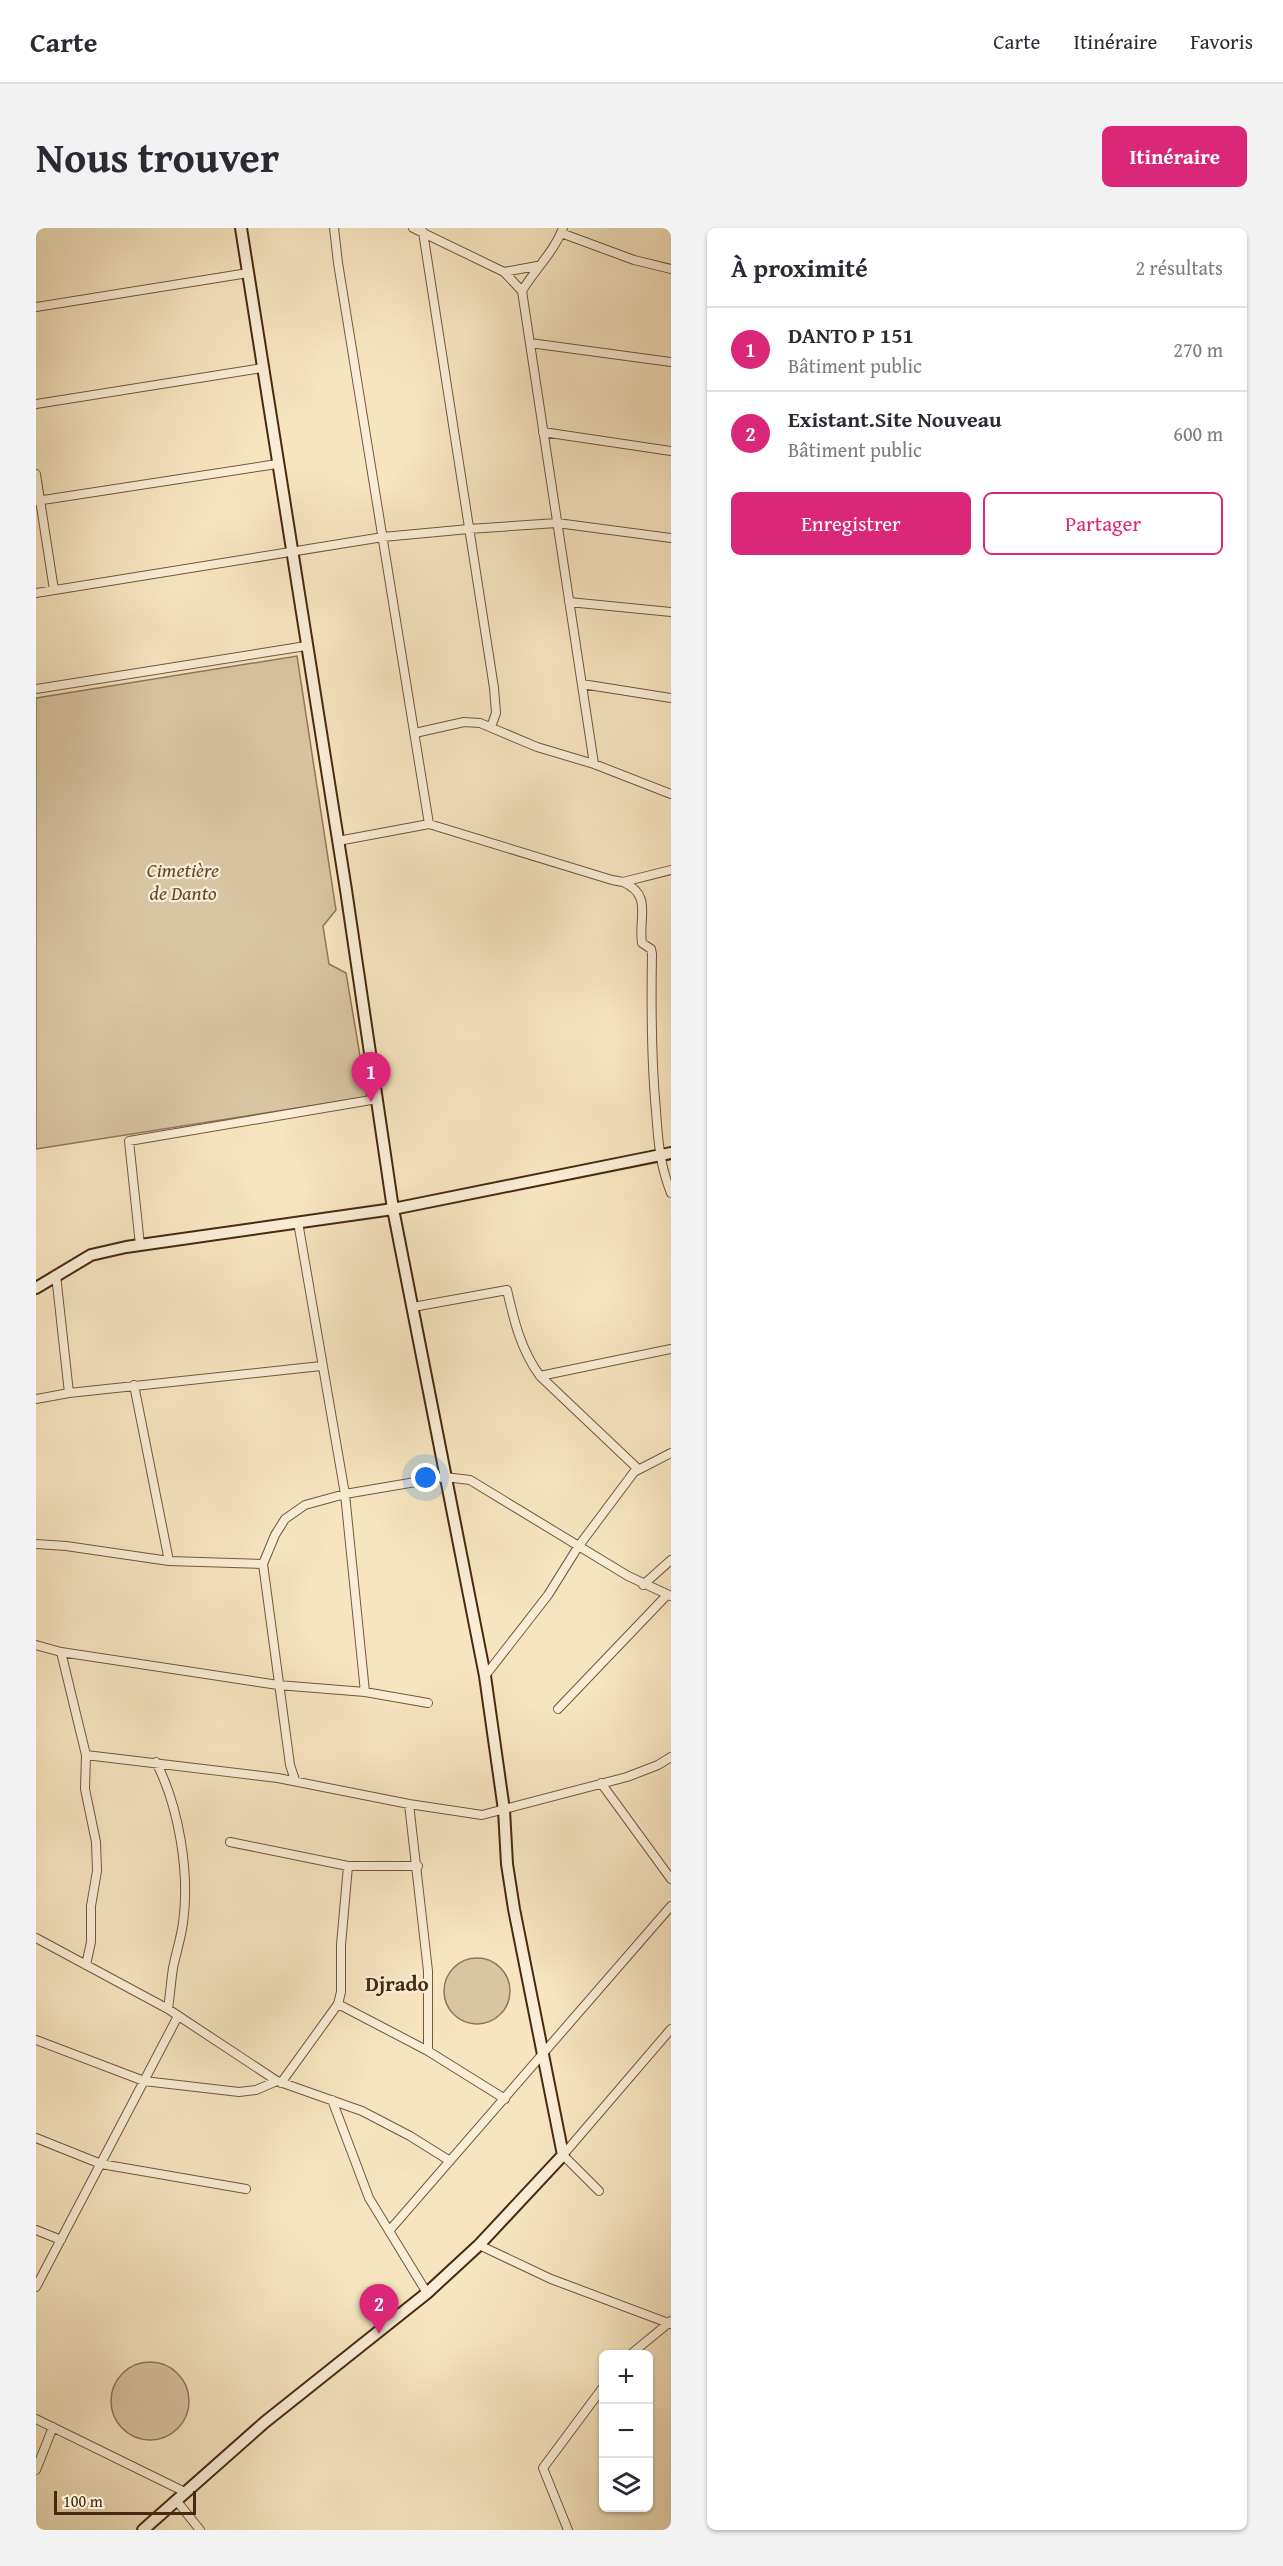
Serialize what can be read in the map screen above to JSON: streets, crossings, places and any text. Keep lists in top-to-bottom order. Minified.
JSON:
{"districts":["Djrado"],"parks":["Cimetière de Danto"],"scale_bar":"100 m","page":{"header":"Carte","nav":["Carte","Itinéraire","Favoris"],"title":"Nous trouver","buttons":["Itinéraire",["Enregistrer","Partager"]],"heading":["À proximité","2 résultats"],"list":[{"mark":"1","name":"DANTO P 151","note":"Bâtiment public","value":"270 m"},{"mark":"2","name":"Existant.Site Nouveau","note":"Bâtiment public","value":"600 m"}],"pins":["1","2"],"map_buttons":["+","−"],"scale":"100 m"}}
